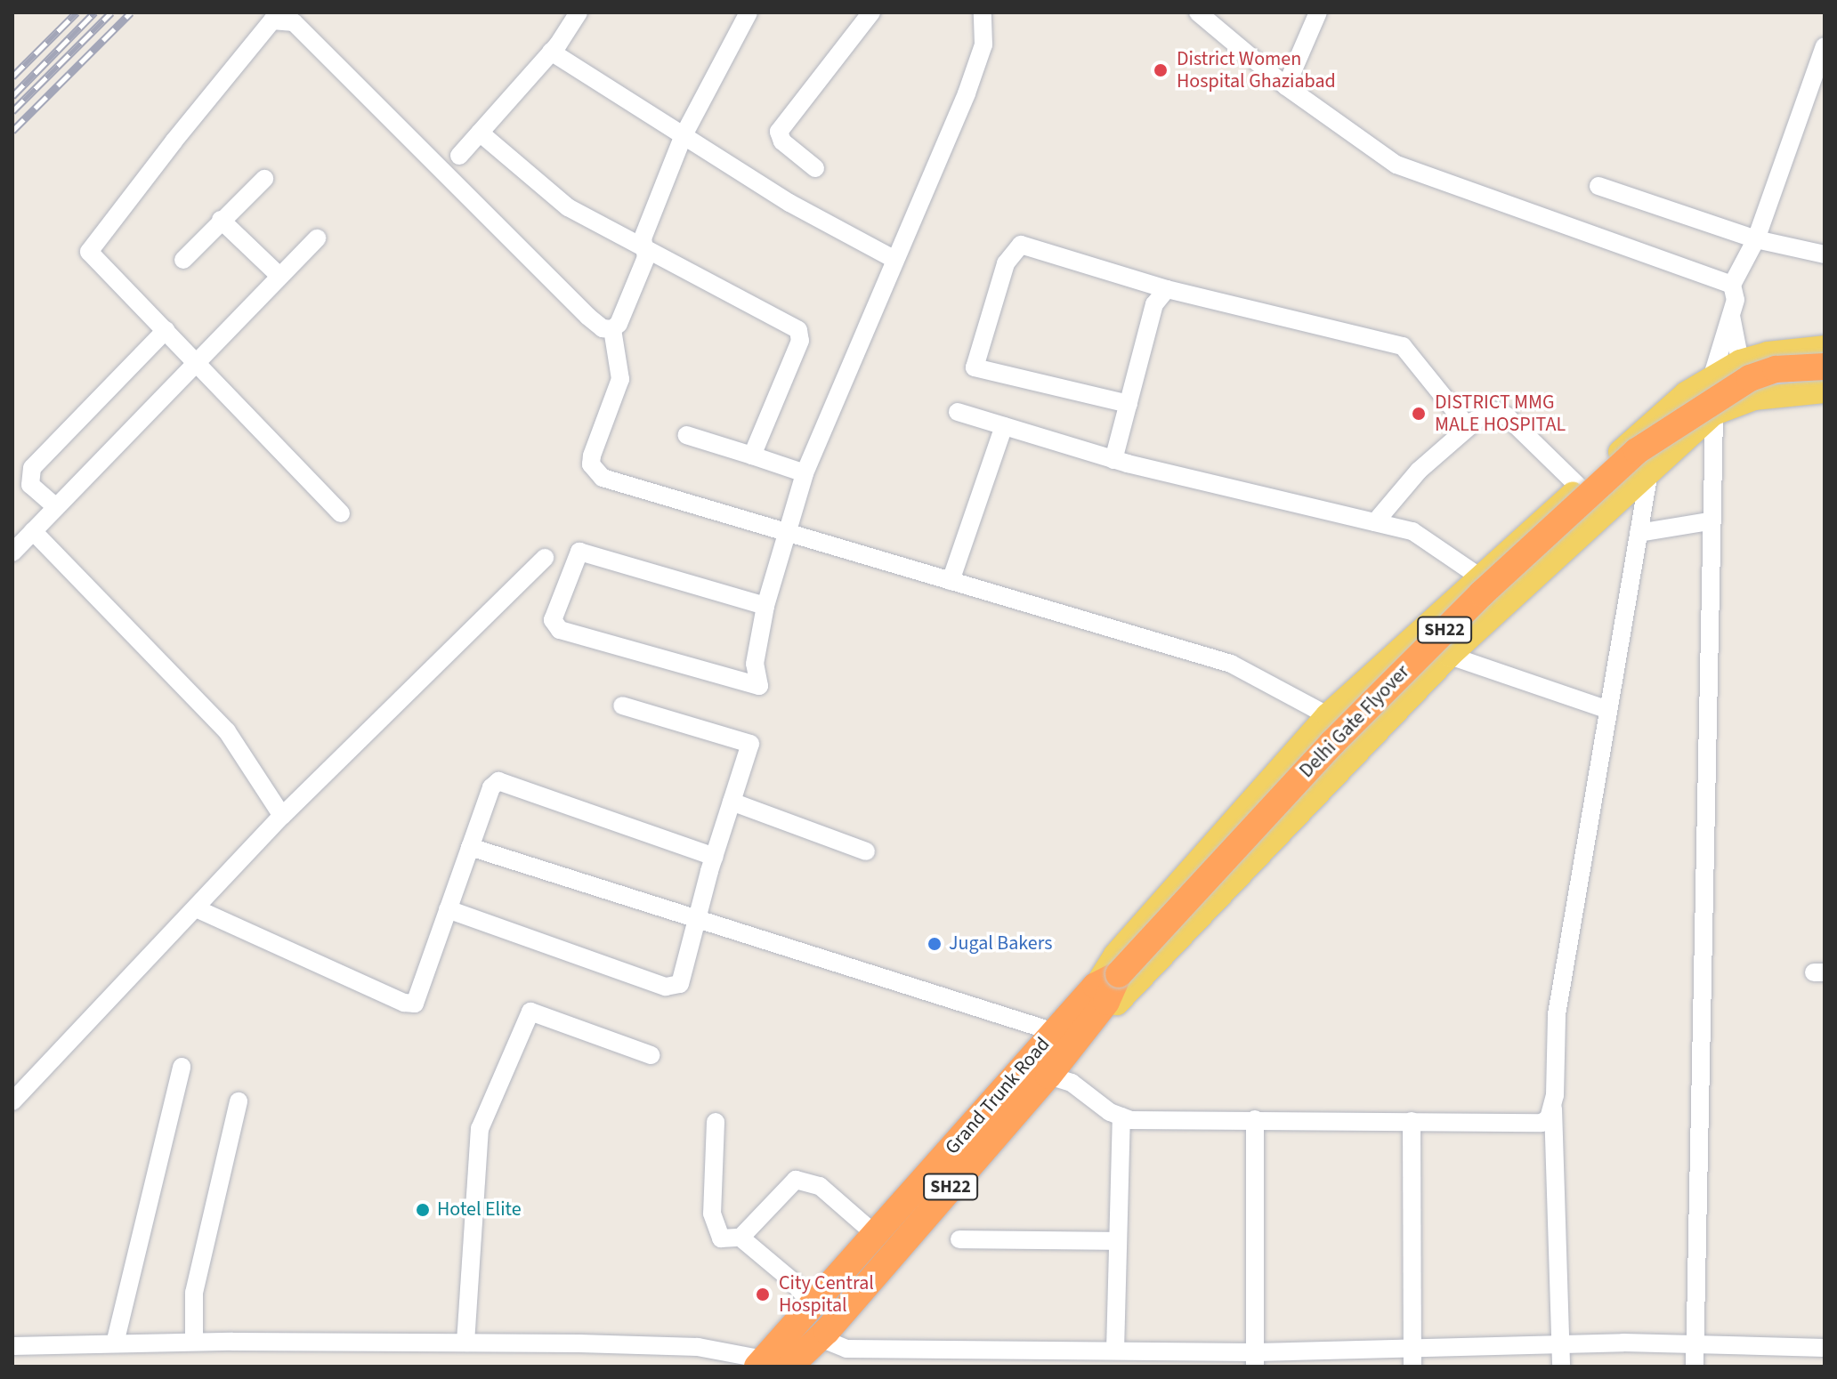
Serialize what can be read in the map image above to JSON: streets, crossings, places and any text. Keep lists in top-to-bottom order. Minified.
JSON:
{"streets":{"highway":["SH22","Delhi Gate Flyover","Grand Trunk Road"]},"crossings":[["Delhi Gate Flyover","Grand Trunk Road"]],"places":["District Women Hospital Ghaziabad","DISTRICT MMG MALE HOSPITAL","Jugal Bakers","Hotel Elite","City Central Hospital"]}
